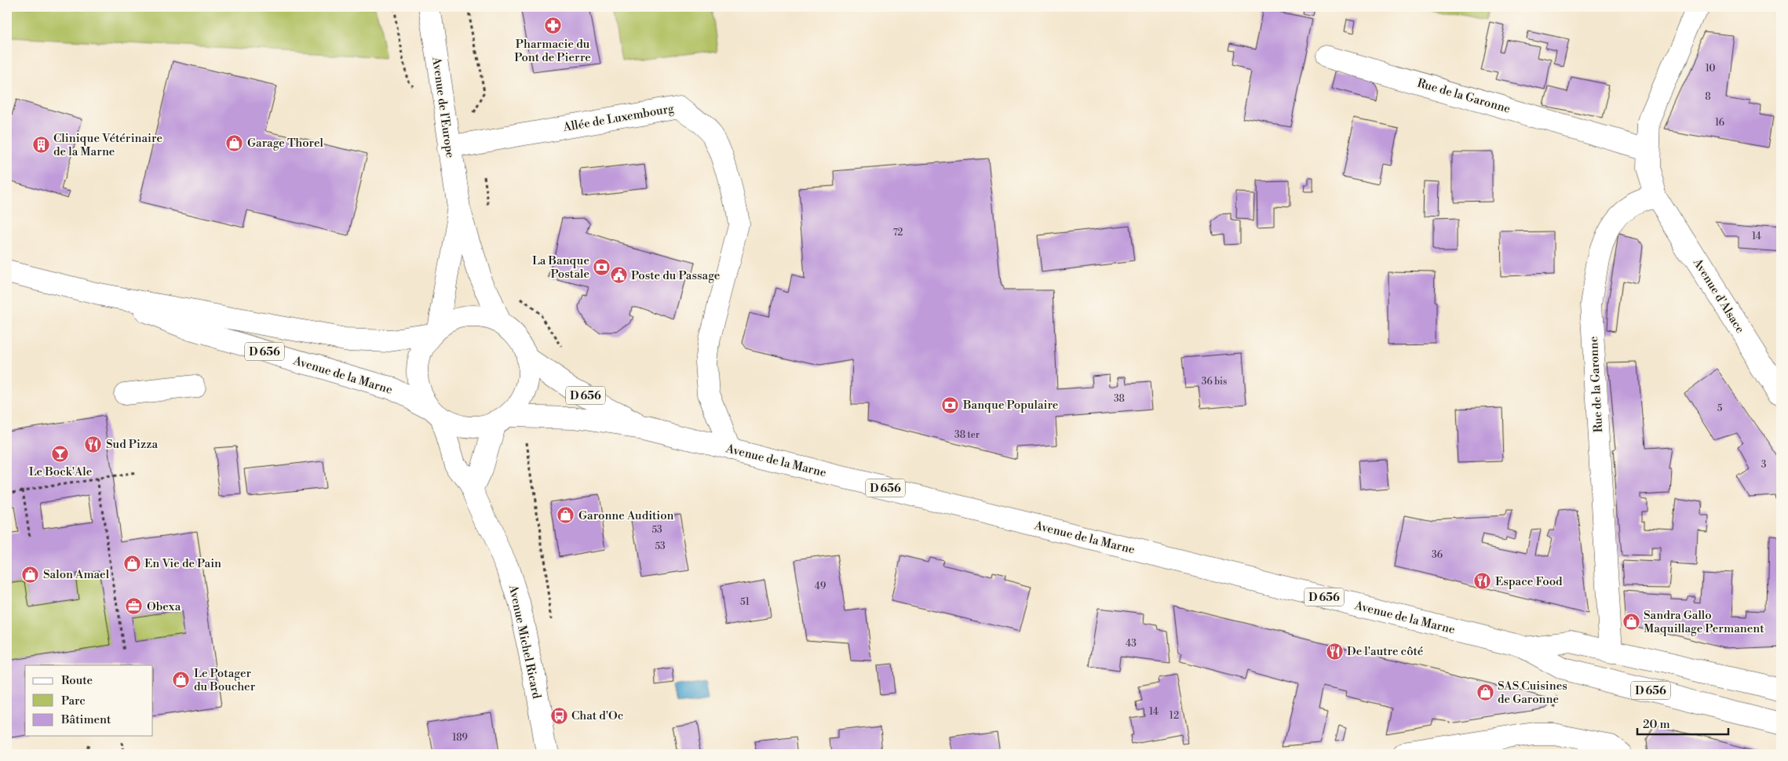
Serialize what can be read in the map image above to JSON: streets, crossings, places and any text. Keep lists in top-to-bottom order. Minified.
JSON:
{"streets":{"main road":["Rue de la Garonne","Avenue de l'Europe","Allée de Luxembourg","Avenue d'Alsace","D 656","Avenue de la Marne","Avenue Michel Ricard"]},"crossings":[["Rue de la Garonne","Avenue d'Alsace"],["Rue de la Garonne","Avenue de la Marne"],["Avenue de l'Europe","Allée de Luxembourg"],["Avenue de l'Europe","Avenue de la Marne"],["Avenue de l'Europe","Avenue Michel Ricard"],["Allée de Luxembourg","Avenue de la Marne"],["Avenue de la Marne","Avenue Michel Ricard"]],"places":{"pharmacy":["Pharmacie du Pont de Pierre"],"shop":["Garage Thorel","Garonne Audition","En Vie de Pain","Salon Amael","Sandra Gallo Maquillage Permanent","Le Potager du Boucher","SAS Cuisines de Garonne"],"building":["Clinique Vétérinaire de la Marne"],"bank":["La Banque Postale","Banque Populaire"],"public building":["Poste du Passage"],"restaurant":["Sud Pizza","Espace Food","De l'autre côté"],"bar":["Le Bock'Ale"],"office":["Obexa"],"bus stop":["Chat d'Oc"]},"house_numbers":["10","8","16","72","14","36 bis","38","5","38 ter","3","53","53","36","49","51","43","14","12","189"],"legend":["Route","Parc","Bâtiment"],"scale_bar":"20 m"}
